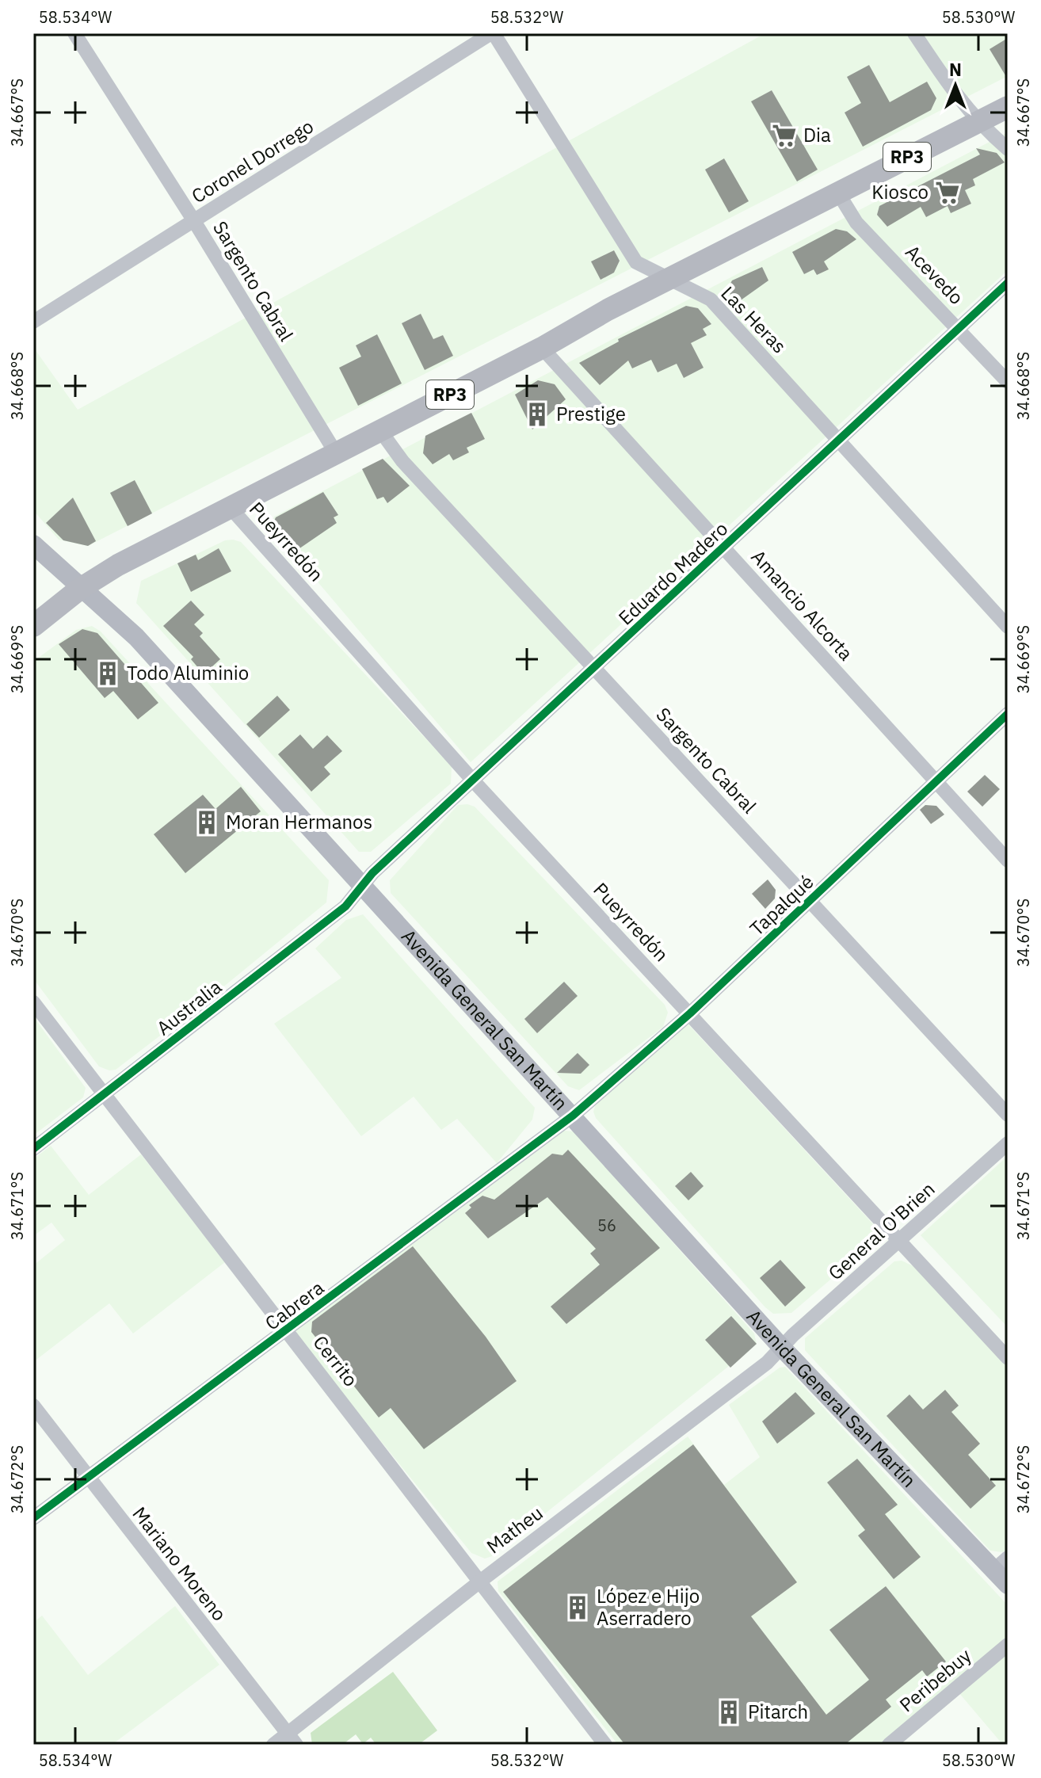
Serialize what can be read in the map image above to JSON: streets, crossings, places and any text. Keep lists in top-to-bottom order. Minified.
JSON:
{"streets":{"highway":["RP3"],"main road":["Avenida General San Martín"],"street":["Coronel Dorrego","Acevedo","Sargento Cabral","Las Heras","Pueyrredón","Eduardo Madero","Amancio Alcorta","Tapalqué","Australia","General O'Brien","Cabrera","Cerrito","Matheu","Mariano Moreno","Peribebuy"]},"crossings":[["RP3","Acevedo"],["RP3","Sargento Cabral"],["RP3","Las Heras"],["RP3","Pueyrredón"],["RP3","Amancio Alcorta"],["RP3","Avenida General San Martín"],["Coronel Dorrego","Sargento Cabral"],["Coronel Dorrego","Las Heras"],["Acevedo","Eduardo Madero"],["Sargento Cabral","Eduardo Madero"],["Sargento Cabral","Tapalqué"],["Las Heras","Eduardo Madero"],["Pueyrredón","Eduardo Madero"],["Pueyrredón","Tapalqué"],["Pueyrredón","General O'Brien"],["Eduardo Madero","Amancio Alcorta"],["Eduardo Madero","Australia"],["Eduardo Madero","Avenida General San Martín"],["Amancio Alcorta","Tapalqué"],["Tapalqué","Avenida General San Martín"],["Tapalqué","Cabrera"],["Australia","Avenida General San Martín"],["Australia","Cerrito"],["Avenida General San Martín","General O'Brien"],["Avenida General San Martín","Cabrera"],["Avenida General San Martín","Matheu"],["General O'Brien","Matheu"],["Cabrera","Cerrito"],["Cabrera","Mariano Moreno"],["Cerrito","Matheu"],["Matheu","Mariano Moreno"]],"places":{"supermarket":["Dia","Kiosco"],"building":["Prestige","Todo Aluminio","Moran Hermanos","López e Hijo Aserradero","Pitarch"]},"house_numbers":["56"],"north":"top","coordinates":["58.534°W","58.532°W","58.530°W","34.667°S","34.668°S","34.669°S","34.670°S","34.671°S","34.672°S"]}
